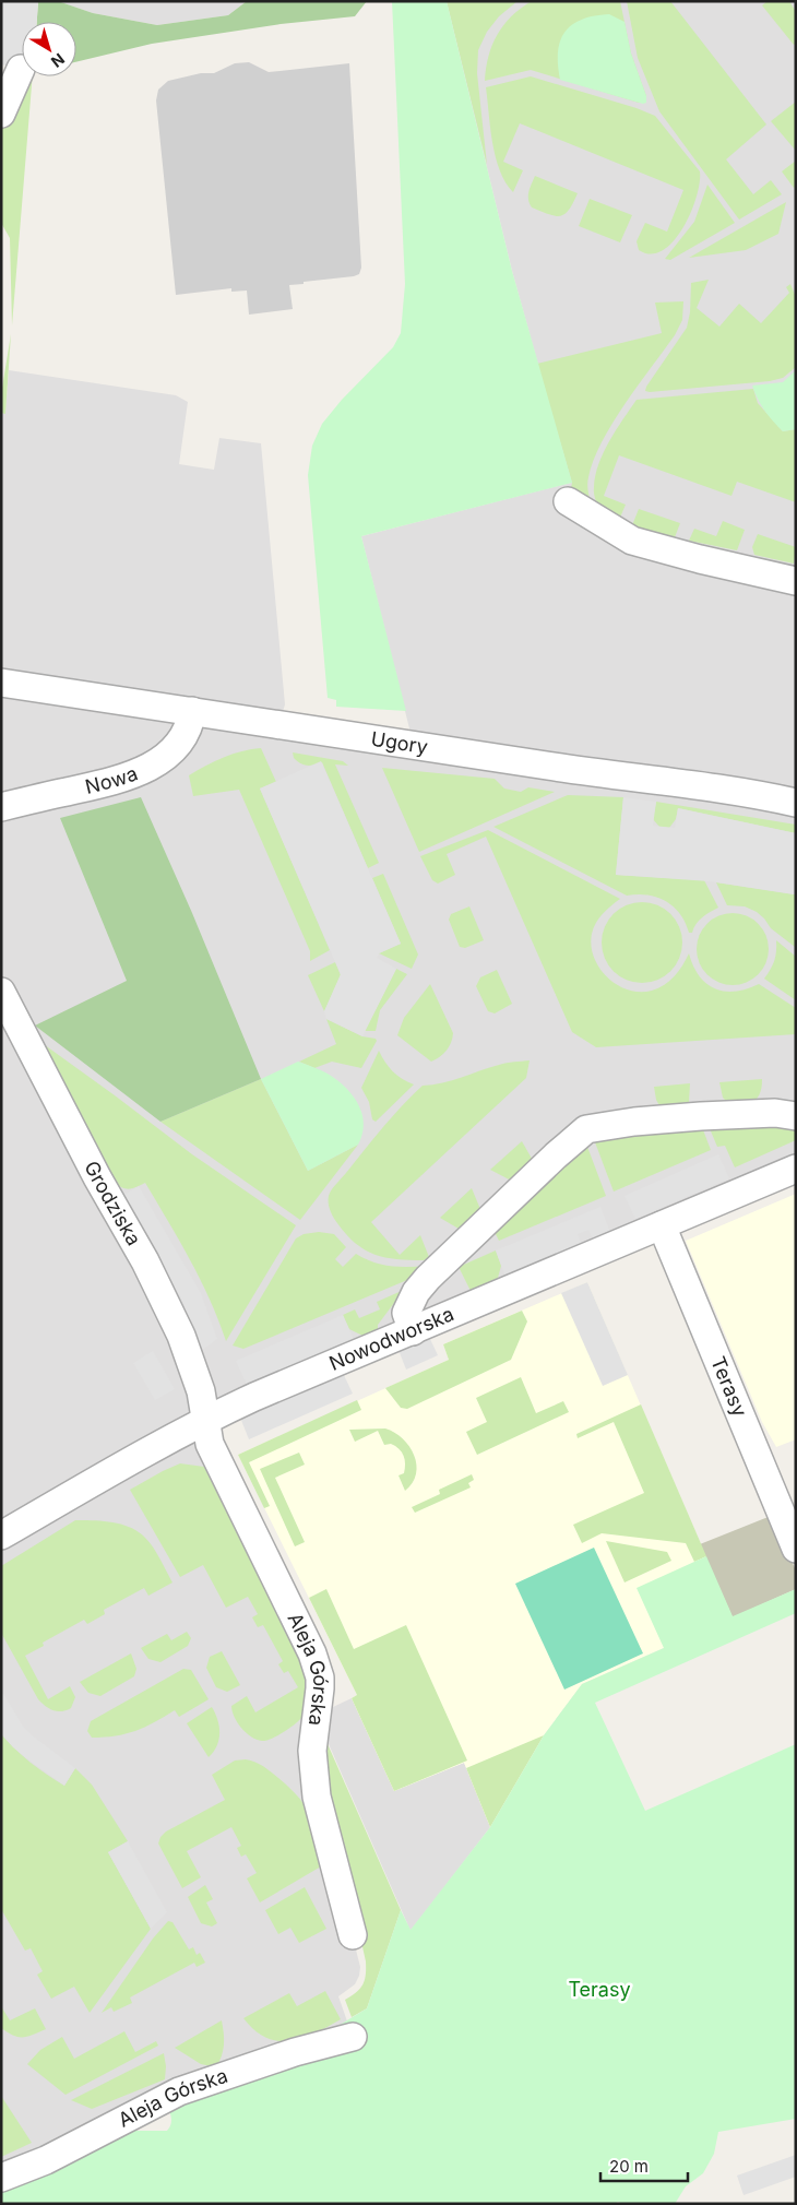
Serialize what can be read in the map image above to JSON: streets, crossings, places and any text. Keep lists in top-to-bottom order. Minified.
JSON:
{"streets":{"street":["Ugory","Nowa","Grodziska","Nowodworska","Terasy","Aleja Górska"]},"crossings":[["Ugory","Nowa"],["Grodziska","Nowodworska"],["Grodziska","Aleja Górska"],["Nowodworska","Terasy"],["Nowodworska","Aleja Górska"]],"parks":["Terasy"],"scale_bar":"20 m","north":"bottom right"}
